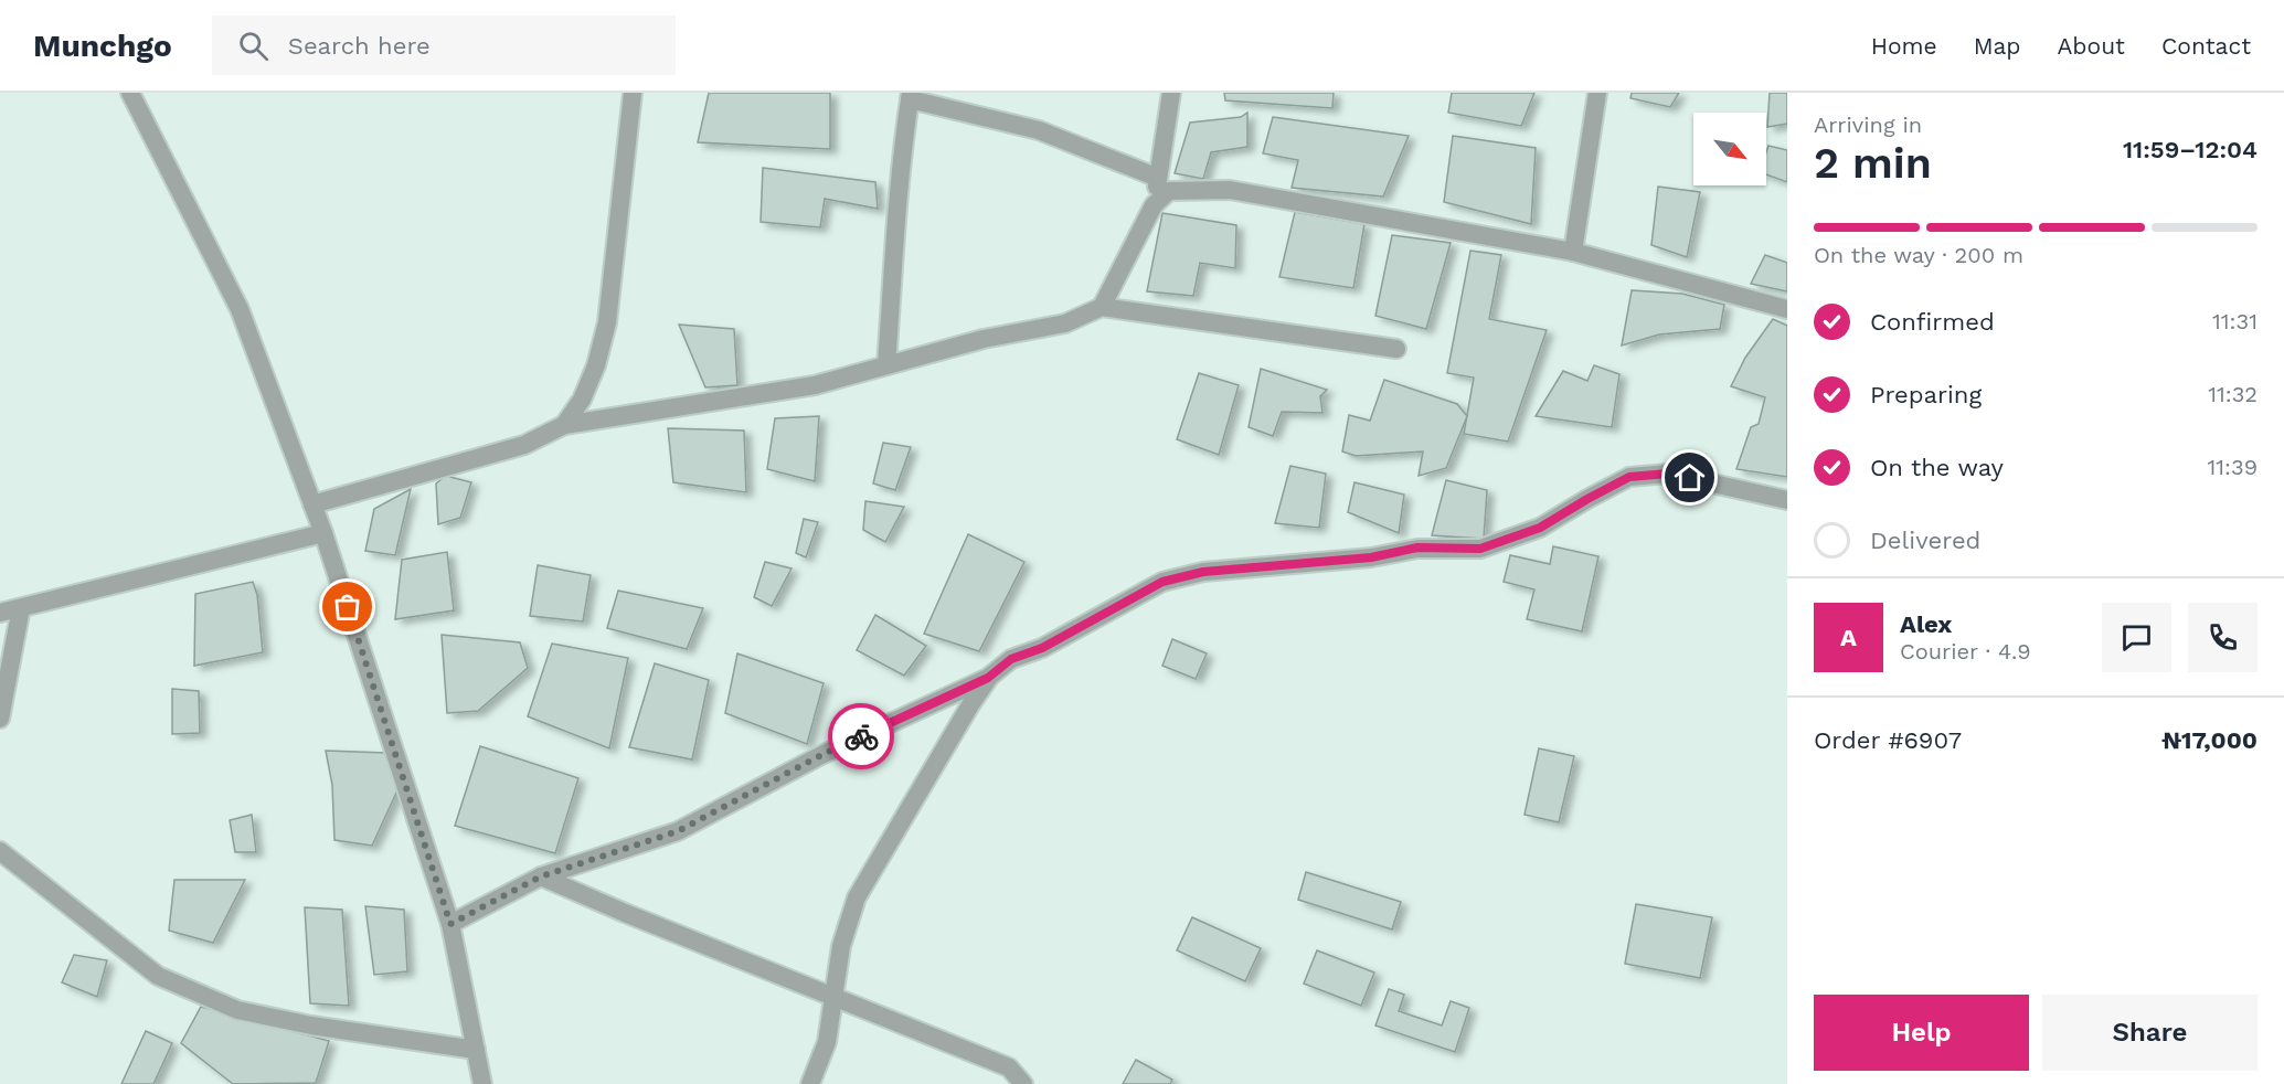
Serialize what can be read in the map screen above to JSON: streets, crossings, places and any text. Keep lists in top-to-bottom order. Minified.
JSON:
{"north":"bottom right","page":{"header":"Munchgo","search":"Search here","nav":["Home","Map","About","Contact"],"heading":["2 min","Arriving in","11:59–12:04"],"panel":["Alex","Courier · 4.9","Order #6907","₦17,000"],"bar":"On the way · 200 m","list":[["Confirmed","11:31"],["Preparing","11:32"],["On the way","11:39"],"Delivered"],"round":"A","buttons":["Help","Share"]}}
